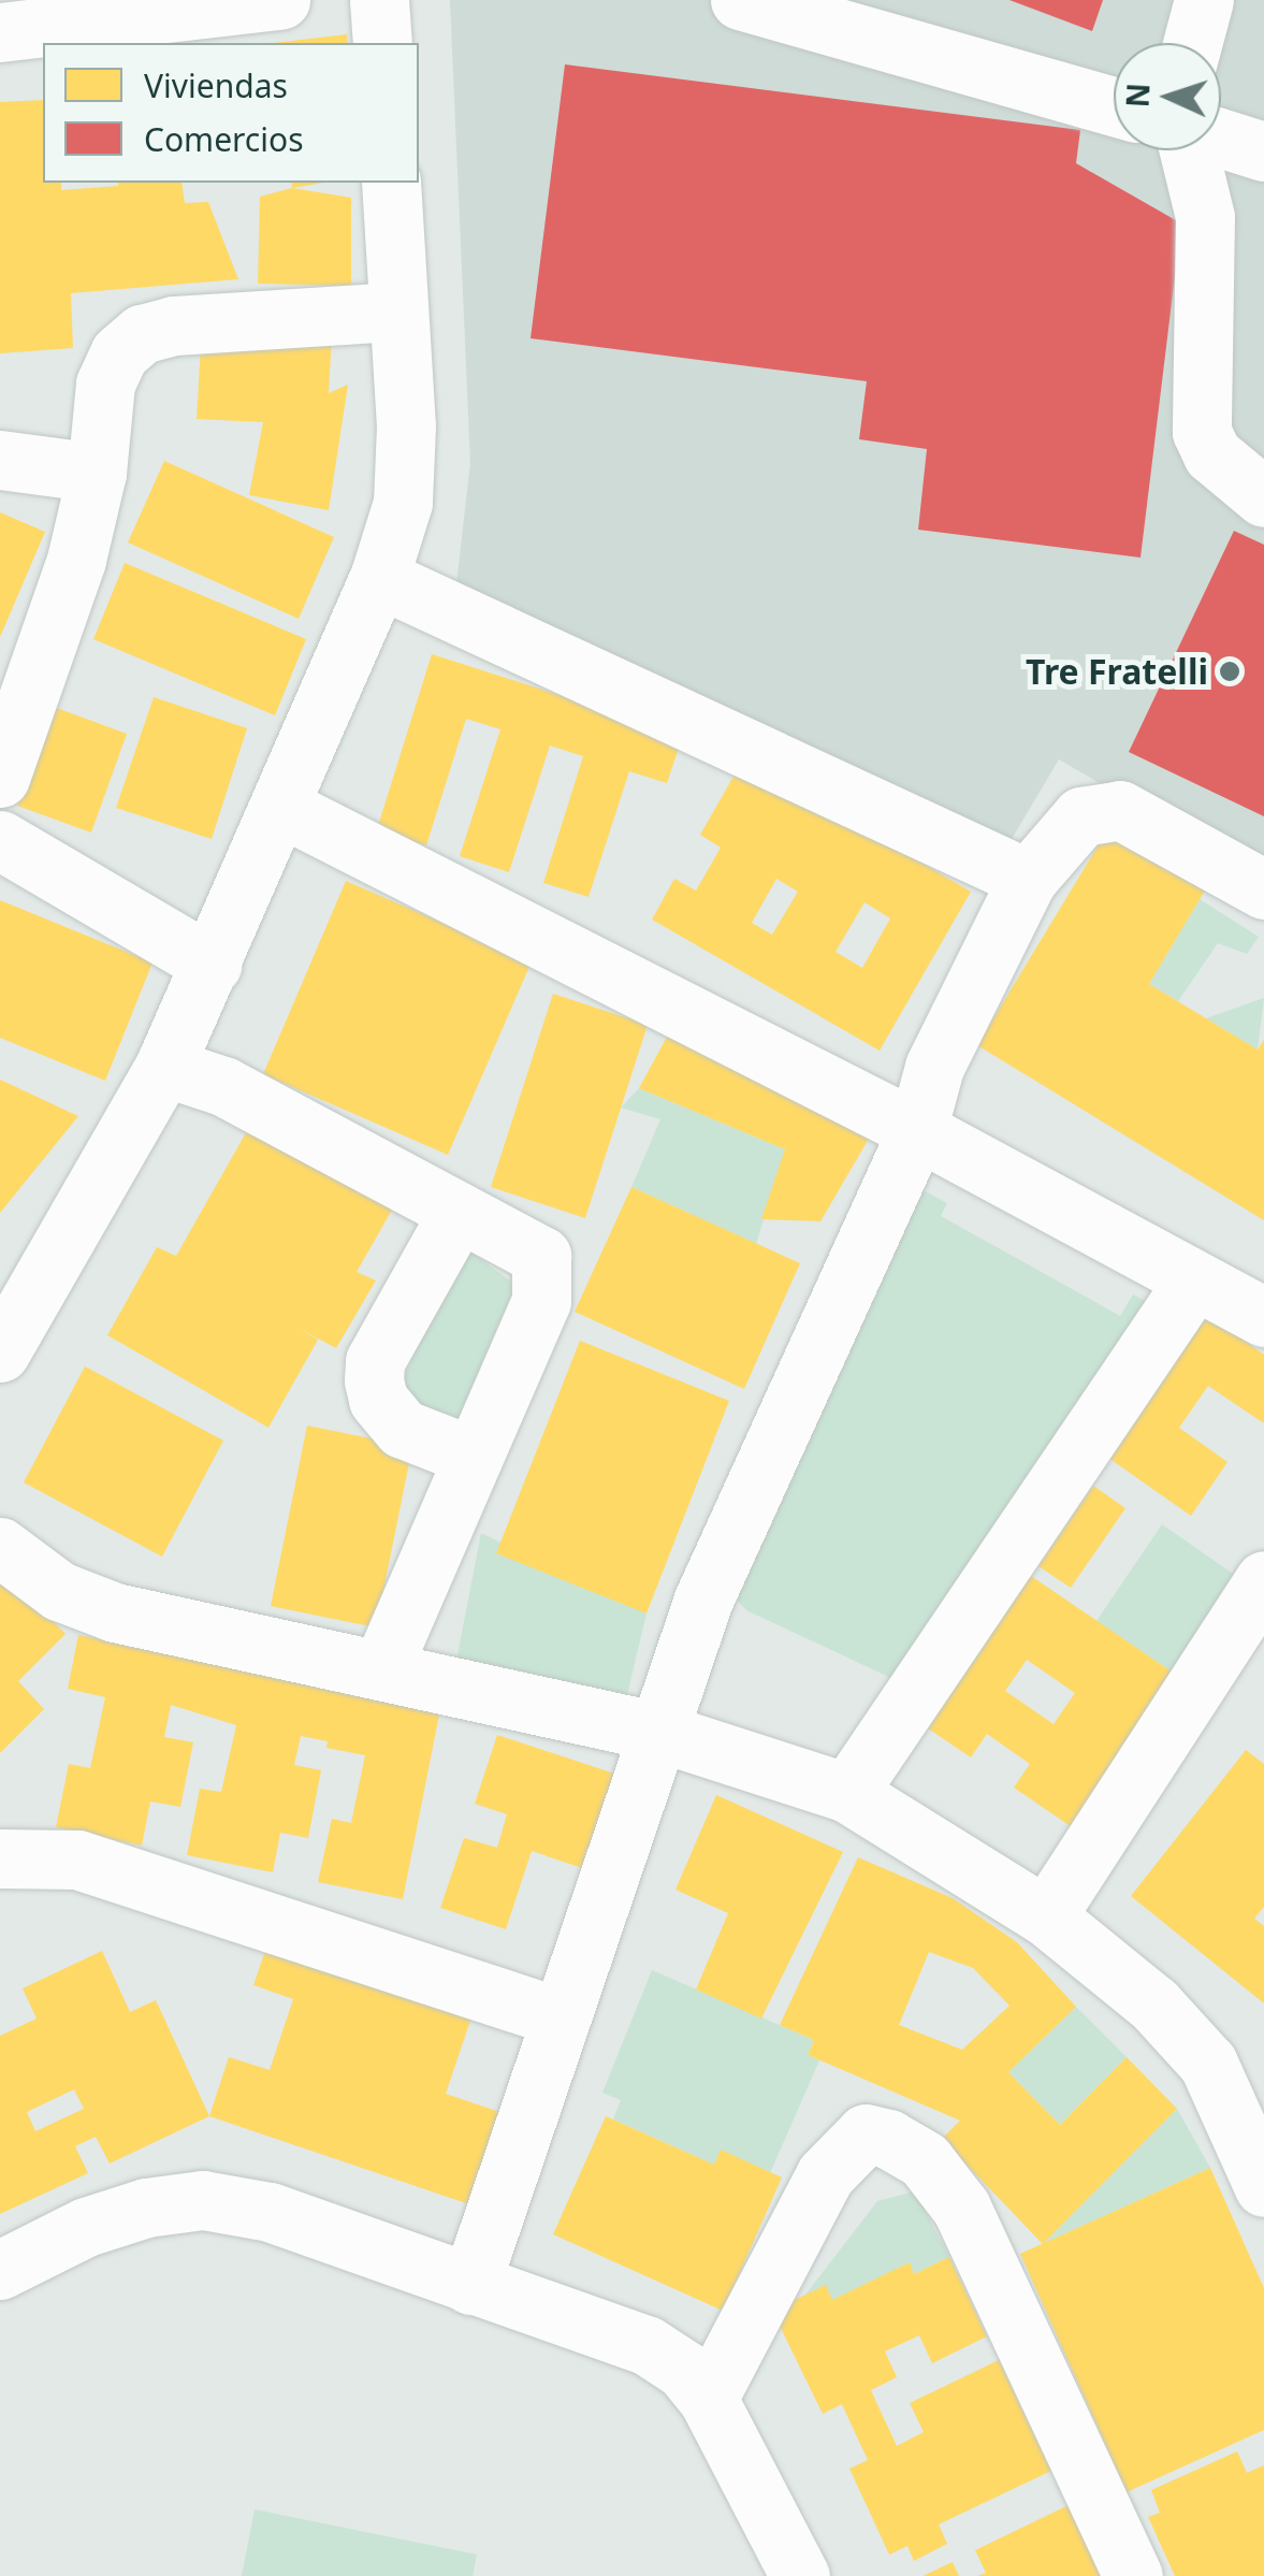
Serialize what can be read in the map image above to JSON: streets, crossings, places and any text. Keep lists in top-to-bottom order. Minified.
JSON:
{"places":["Tre Fratelli"],"legend":["Viviendas","Comercios"],"north":"left"}
